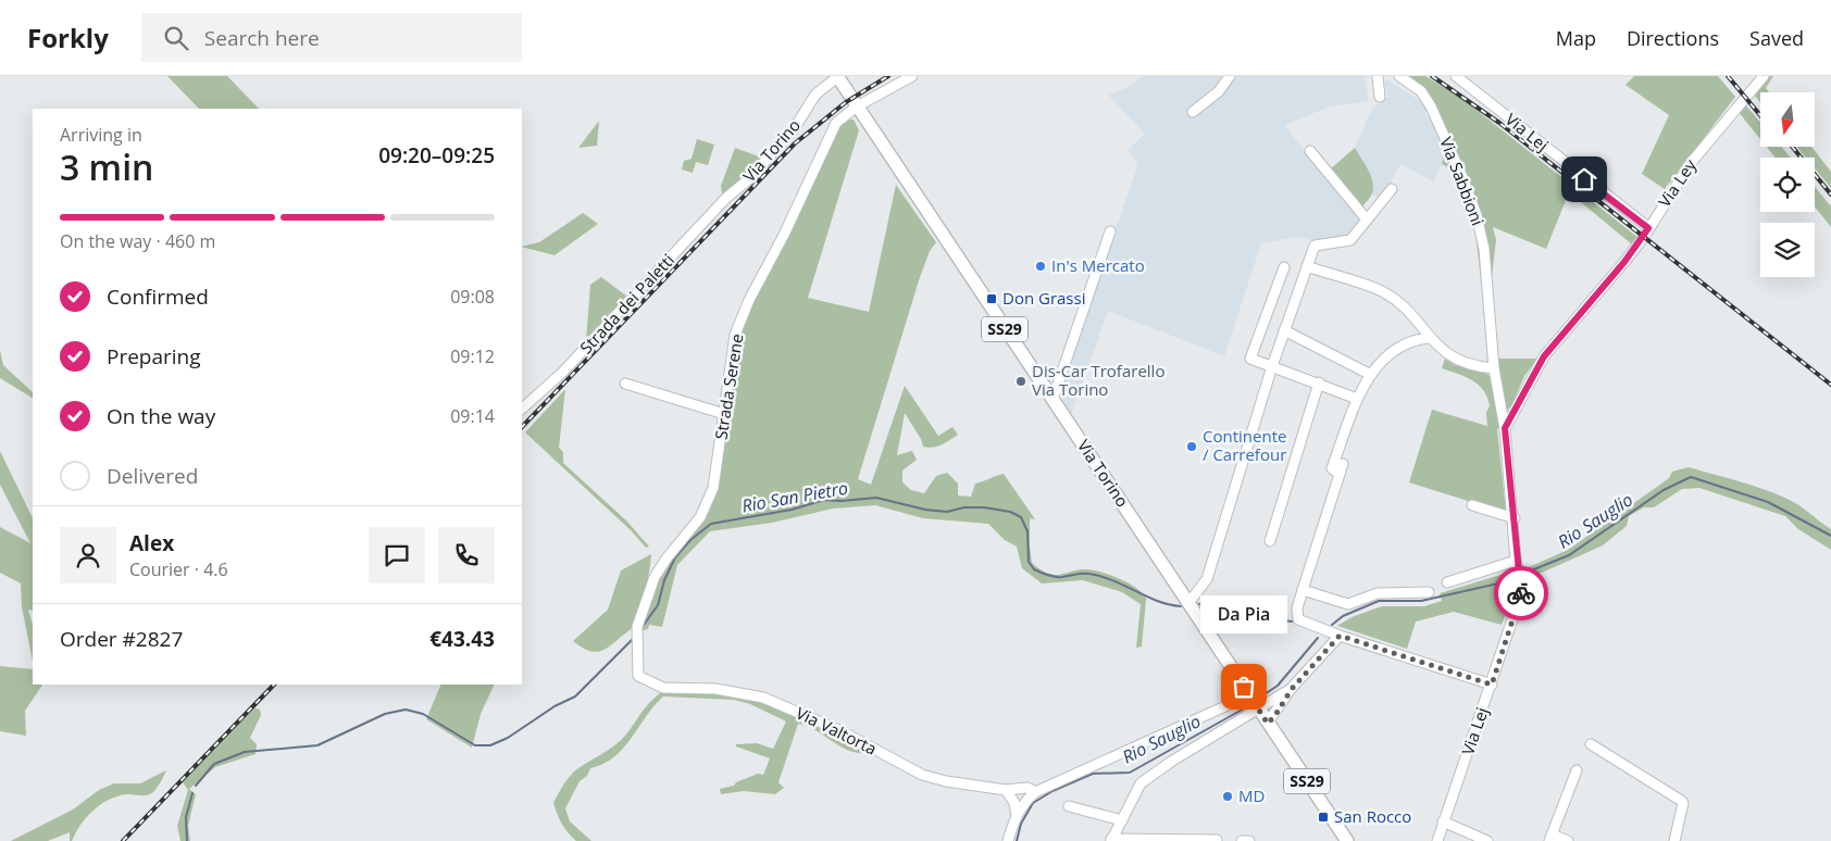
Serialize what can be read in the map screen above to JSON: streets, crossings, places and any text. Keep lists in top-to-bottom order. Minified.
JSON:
{"streets":{"main road":["Via Torino","SS29"],"street":["Via Lej","Via Sabbioni","Via Ley","Strada dei Paletti","Strada Serene","Via Valtorta"]},"crossings":[["Via Lej","Via Sabbioni"],["Via Lej","Via Ley"],["Via Torino","Strada dei Paletti"],["Via Torino","Strada Serene"],["Via Sabbioni","Via Ley"],["Strada Serene","Via Valtorta"]],"water":["Rio San Pietro","Rio Sauglio"],"places":{"other":["In's Mercato","Dis-Car Trofarello Via Torino","Continente / Carrefour","Da Pia","MD"],"transit":["Don Grassi","San Rocco"]},"north":"bottom","page":{"header":"Forkly","search":"Search here","nav":["Map","Directions","Saved"],"heading":["3 min","Arriving in","09:20–09:25"],"panel":["Alex","Courier · 4.6","Order #2827","€43.43"],"bar":"On the way · 460 m","list":[["Confirmed","09:08"],["Preparing","09:12"],["On the way","09:14"],"Delivered"],"bubble":"Da Pia"}}
